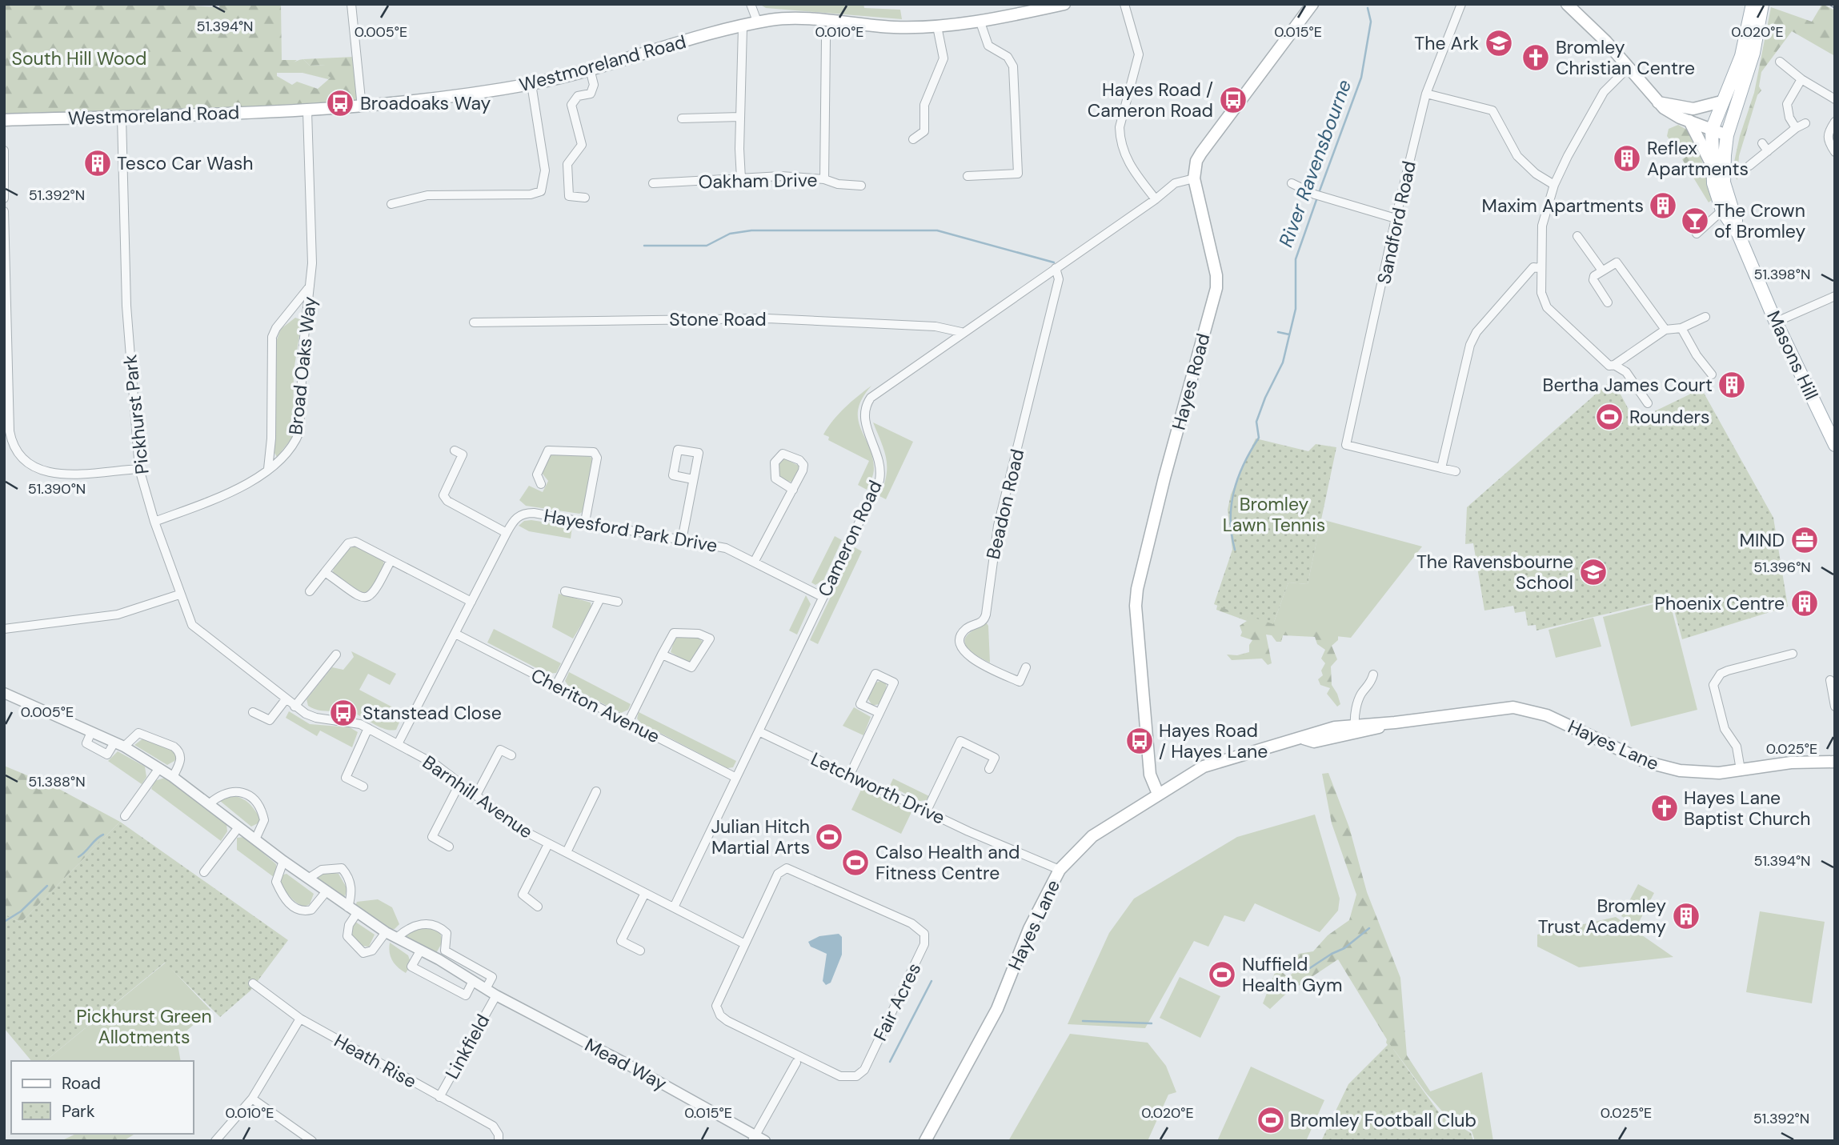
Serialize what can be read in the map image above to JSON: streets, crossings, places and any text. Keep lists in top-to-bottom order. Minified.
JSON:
{"streets":{"main road":["Westmoreland Road","Masons Hill","Hayes Road","Hayes Lane"],"street":["Oakham Drive","Sandford Road","Stone Road","Broad Oaks Way","Pickhurst Park","Beadon Road","Hayesford Park Drive","Cameron Road","Cheriton Avenue","Letchworth Drive","Barnhill Avenue","Fair Acres","Linkfield","Heath Rise","Mead Way"]},"crossings":[["Westmoreland Road","Broad Oaks Way"],["Westmoreland Road","Pickhurst Park"],["Stone Road","Cameron Road"],["Broad Oaks Way","Pickhurst Park"],["Hayes Road","Cameron Road"],["Hayes Road","Hayes Lane"],["Pickhurst Park","Barnhill Avenue"],["Beadon Road","Cameron Road"],["Hayesford Park Drive","Cameron Road"],["Hayesford Park Drive","Cheriton Avenue"],["Hayesford Park Drive","Barnhill Avenue"],["Cameron Road","Cheriton Avenue"],["Cameron Road","Letchworth Drive"],["Cameron Road","Barnhill Avenue"],["Hayes Lane","Letchworth Drive"],["Barnhill Avenue","Fair Acres"],["Linkfield","Heath Rise"],["Linkfield","Mead Way"]],"water":["River Ravensbourne"],"parks":["South Hill Wood","Bromley Lawn Tennis","Pickhurst Green Allotments"],"places":{"school or university":["The Ark","The Ravensbourne School"],"church":["Bromley Christian Centre","Hayes Lane Baptist Church"],"bus stop":["Hayes Road / Cameron Road","Broadoaks Way","Stanstead Close","Hayes Road / Hayes Lane"],"building":["Reflex Apartments","Tesco Car Wash","Maxim Apartments","Bertha James Court","Phoenix Centre","Bromley Trust Academy"],"bar":["The Crown of Bromley"],"sports":["Rounders","Julian Hitch Martial Arts","Calso Health and Fitness Centre","Nuffield Health Gym","Bromley Football Club"],"office":["MIND"]},"legend":["Road","Park"],"coordinates":["51.394°N","0.005°E","0.010°E","0.015°E","0.020°E","51.392°N","51.398°N","51.390°N","51.396°N","0.025°E","51.388°N"]}
